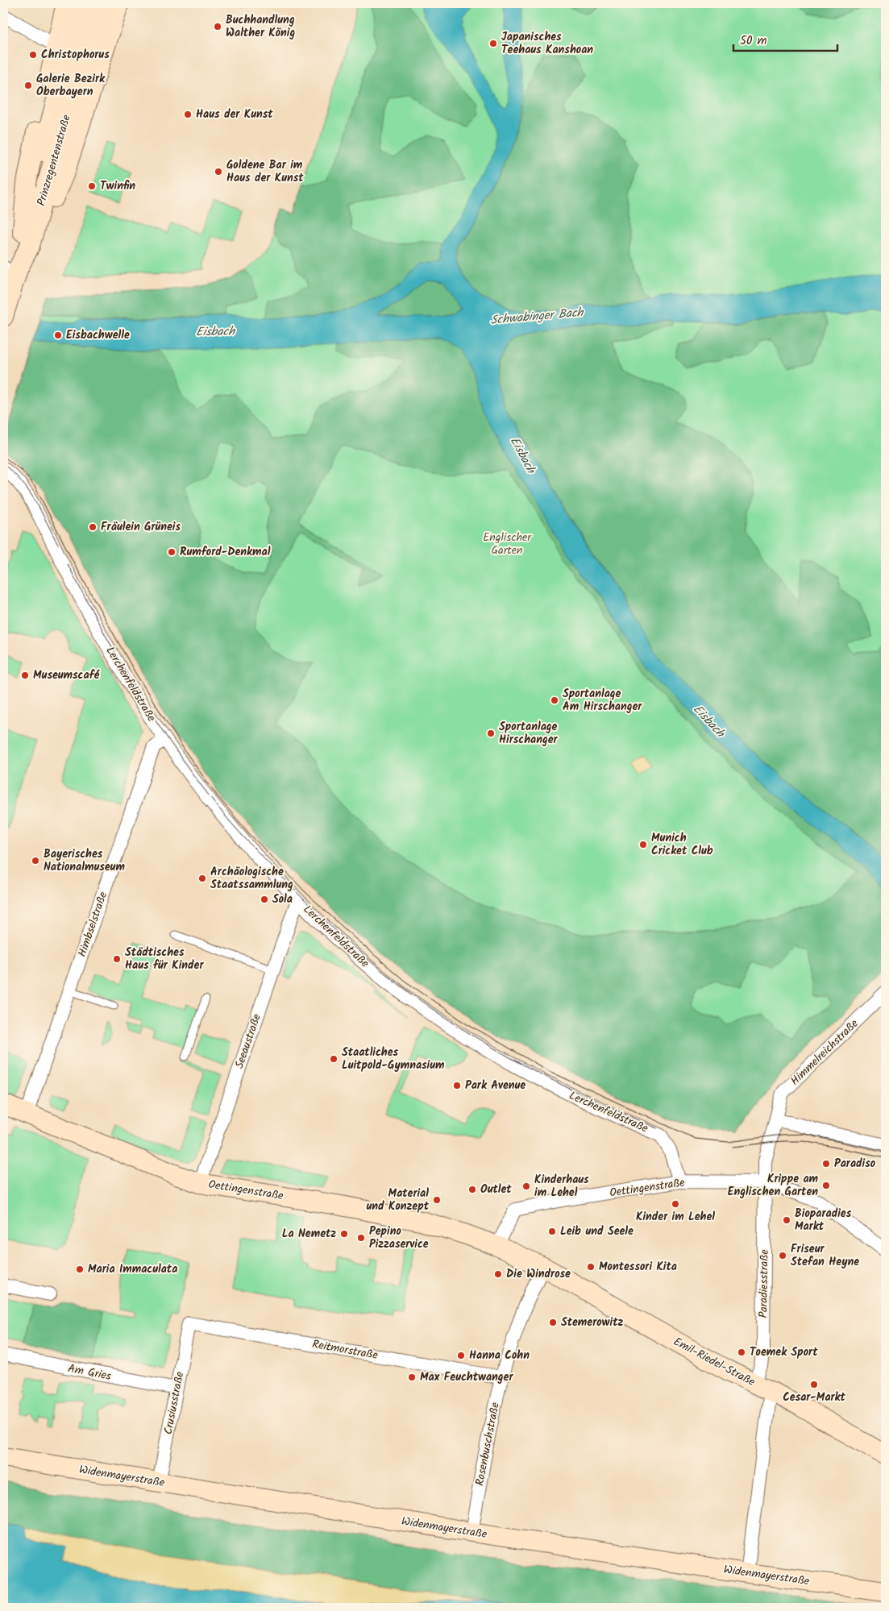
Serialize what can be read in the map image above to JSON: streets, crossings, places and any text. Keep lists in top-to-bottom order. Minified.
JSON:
{"streets":{"main road":["Prinzregentenstraße","Oettingenstraße","Emil-Riedel-Straße","Widenmayerstraße"],"street":["Lerchenfeldstraße","Himbselstraße","Seeaustraße","Himmelreichstraße","Paradiesstraße","Reitmorstraße","Am Gries","Crusiusstraße","Rosenbuschstraße"]},"crossings":[["Lerchenfeldstraße","Himbselstraße"],["Lerchenfeldstraße","Seeaustraße"],["Lerchenfeldstraße","Oettingenstraße"],["Himbselstraße","Oettingenstraße"],["Seeaustraße","Oettingenstraße"],["Oettingenstraße","Paradiesstraße"],["Oettingenstraße","Emil-Riedel-Straße"],["Oettingenstraße","Rosenbuschstraße"],["Paradiesstraße","Emil-Riedel-Straße"],["Paradiesstraße","Widenmayerstraße"],["Reitmorstraße","Crusiusstraße"],["Reitmorstraße","Rosenbuschstraße"],["Emil-Riedel-Straße","Rosenbuschstraße"],["Am Gries","Crusiusstraße"],["Crusiusstraße","Widenmayerstraße"],["Rosenbuschstraße","Widenmayerstraße"]],"water":["Schwabinger Bach","Eisbach"],"parks":["Englischer Garten"],"places":["Buchhandlung Walther König","Japanisches Teehaus Kanshoan","Christophorus","Galerie Bezirk Oberbayern","Haus der Kunst","Goldene Bar im Haus der Kunst","Twinfin","Eisbachwelle","Fräulein Grüneis","Rumford-Denkmal","Museumscafé","Sportanlage Am Hirschanger","Sportanlage Hirschanger","Munich Cricket Club","Bayerisches Nationalmuseum","Archäologische Staatssammlung","Sola","Städtisches Haus für Kinder","Staatliches Luitpold-Gymnasium","Park Avenue","Paradiso","Krippe am Englischen Garten","Kinderhaus im Lehel","Outlet","Material und Konzept","Kinder im Lehel","Bioparadies Markt","Leib und Seele","La Nemetz","Pepino Pizzaservice","Friseur Stefan Heyne","Montessori Kita","Maria Immaculata","Die Windrose","Stemerowitz","Toemek Sport","Hanna Cohn","Max Feuchtwanger","Cesar-Markt"],"scale_bar":"50 m"}
